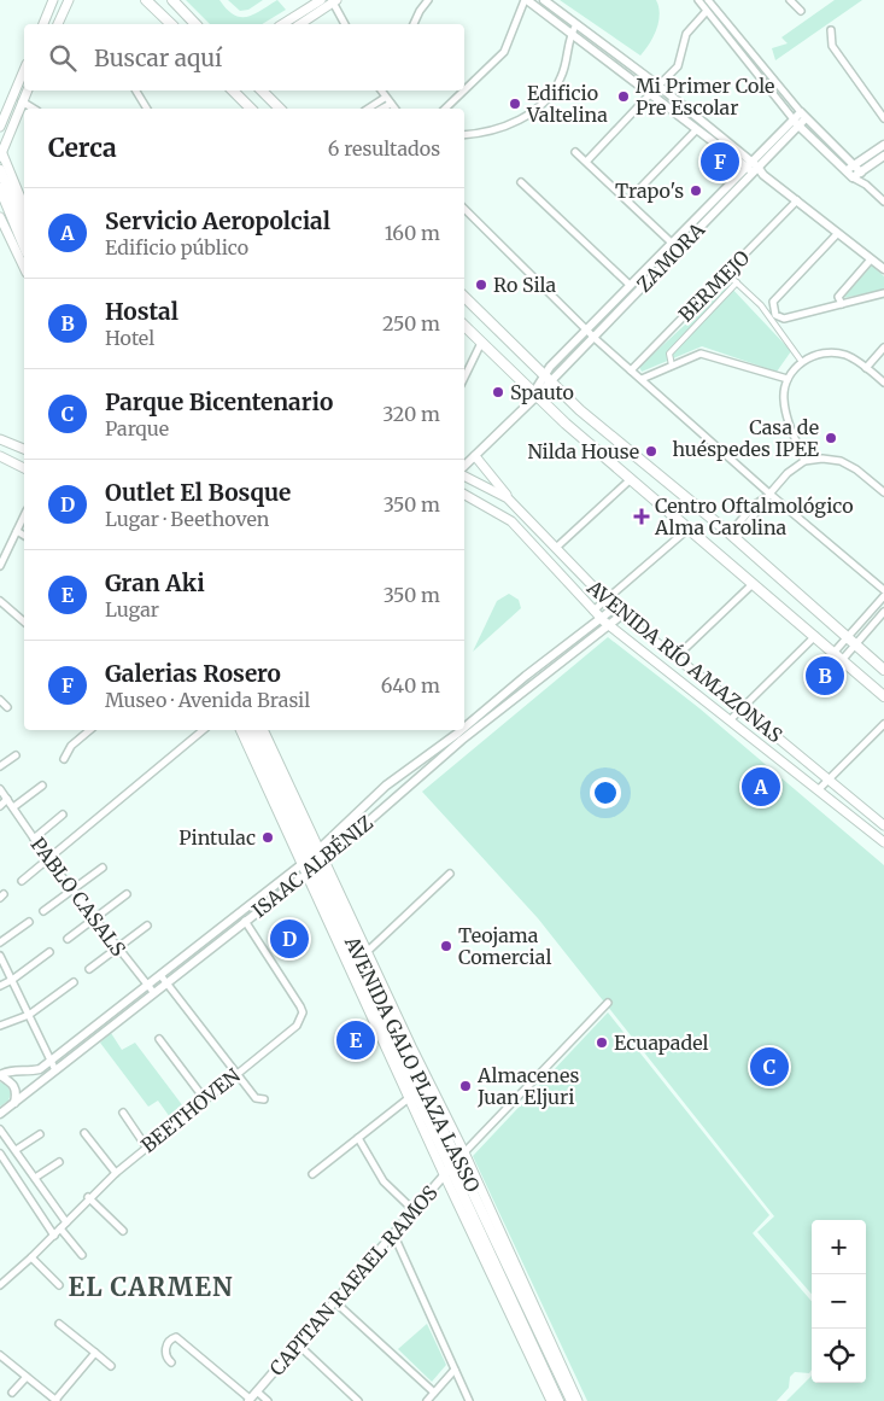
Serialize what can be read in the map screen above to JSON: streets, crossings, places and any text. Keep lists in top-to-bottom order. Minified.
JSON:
{"streets":{"main road":["AVENIDA RÍO AMAZONAS","AVENIDA GALO PLAZA LASSO"],"street":["ZAMORA","BERMEJO","ISAAC ALBÉNIZ","PABLO CASALS","BEETHOVEN","CAPITAN RAFAEL RAMOS"]},"crossings":[["AVENIDA RÍO AMAZONAS","ISAAC ALBÉNIZ"],["ISAAC ALBÉNIZ","PABLO CASALS"],["ISAAC ALBÉNIZ","AVENIDA GALO PLAZA LASSO"],["ISAAC ALBÉNIZ","BEETHOVEN"],["AVENIDA GALO PLAZA LASSO","CAPITAN RAFAEL RAMOS"]],"districts":["EL CARMEN"],"places":{"other":["Mi Primer Cole Pre Escolar","Edificio Valtelina","Trapo's","Ro Sila","Spauto","Casa de huéspedes IPEE","Nilda House","Pintulac","Teojama Comercial","Ecuapadel","Almacenes Juan Eljuri"],"health":["Centro Oftalmológico Alma Carolina"]},"page":{"search":"Buscar aquí","heading":["Cerca","6 resultados"],"pins":["F","B","A","D","E","C"],"list":[{"mark":"A","name":"Servicio Aeropolcial","note":"Edificio público","value":"160 m"},{"mark":"B","name":"Hostal","note":"Hotel","value":"250 m"},{"mark":"C","name":"Parque Bicentenario","note":"Parque","value":"320 m"},{"mark":"D","name":"Outlet El Bosque","note":"Lugar · Beethoven","value":"350 m"},{"mark":"E","name":"Gran Aki","note":"Lugar","value":"350 m"},{"mark":"F","name":"Galerias Rosero","note":"Museo · Avenida Brasil","value":"640 m"}],"map_buttons":["+","−"]}}
